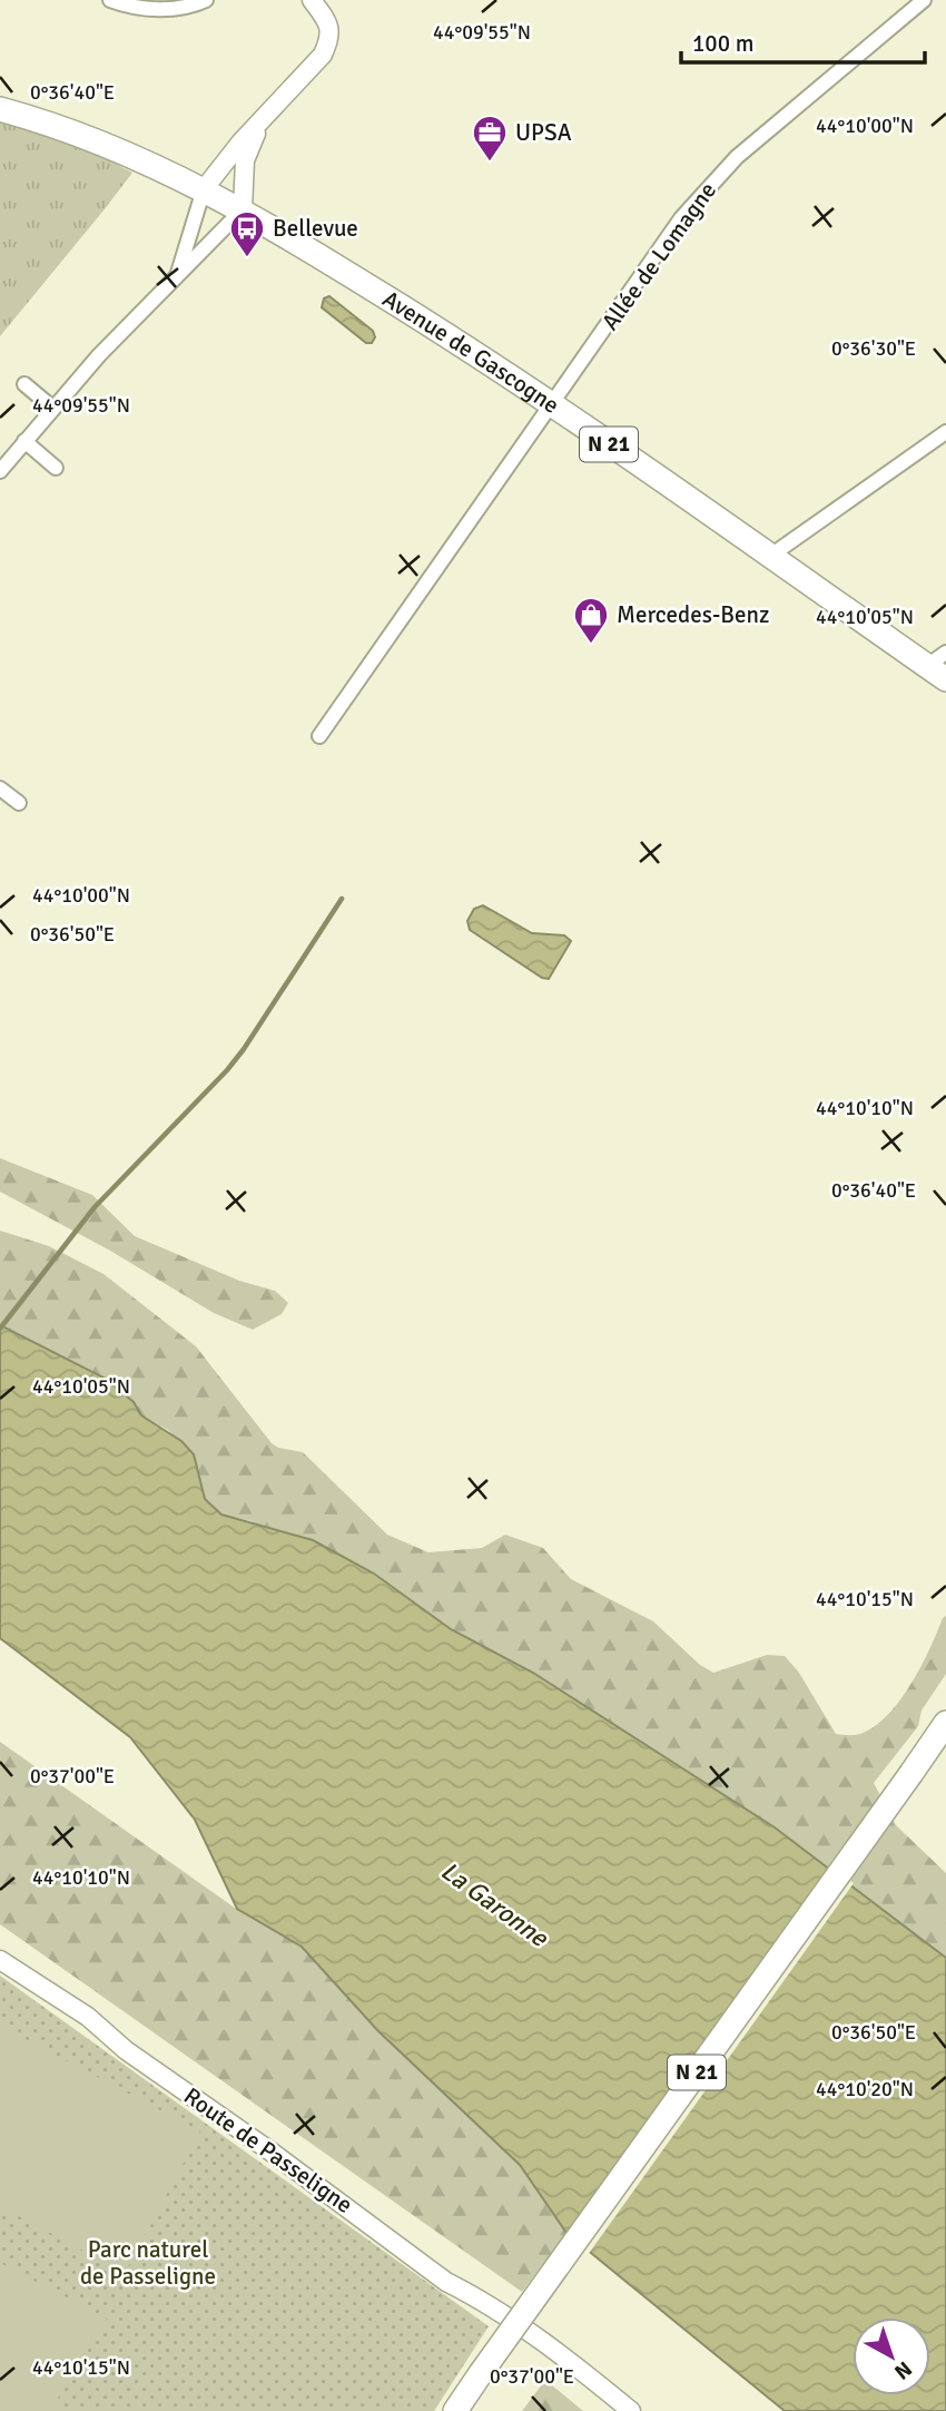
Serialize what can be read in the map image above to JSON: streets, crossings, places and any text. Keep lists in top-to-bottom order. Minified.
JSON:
{"streets":{"main road":["Avenue de Gascogne","N 21"],"street":["Allée de Lomagne","Route de Passeligne"]},"crossings":[["Allée de Lomagne","Avenue de Gascogne"]],"water":["La Garonne"],"parks":["Parc naturel de Passeligne"],"places":{"office":["UPSA"],"bus stop":["Bellevue"],"shop":["Mercedes-Benz"]},"scale_bar":"100 m","north":"bottom right","coordinates":["44°09'55\"N","0°36'40\"E","44°10'00\"N","0°36'30\"E","44°10'05\"N","0°36'50\"E","44°10'10\"N","44°10'15\"N","0°37'00\"E","44°10'20\"N"]}
